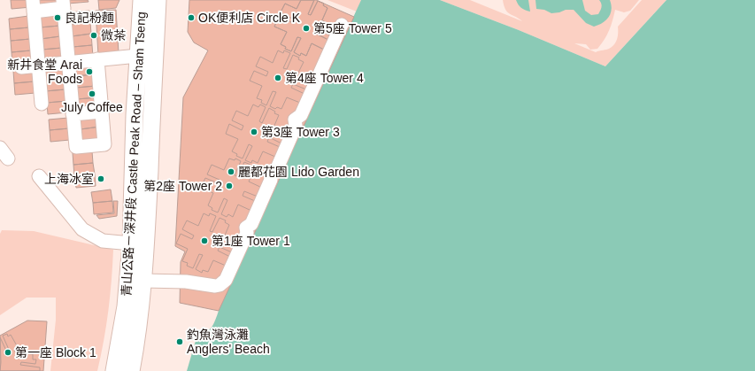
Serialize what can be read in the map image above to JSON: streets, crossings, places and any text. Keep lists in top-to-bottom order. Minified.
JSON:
{"streets":{"main road":["青山公路－深井段 Castle Peak Road – Sham Tseng"]},"places":["良記粉麵","OK便利店 Circle K","第5座 Tower 5","微茶","新井食堂 Arai Foods","第4座 Tower 4","July Coffee","第3座 Tower 3","麗都花園 Lido Garden","上海冰室","第2座 Tower 2","第1座 Tower 1","釣魚灣泳灘 Anglers' Beach","第一座 Block 1"]}
